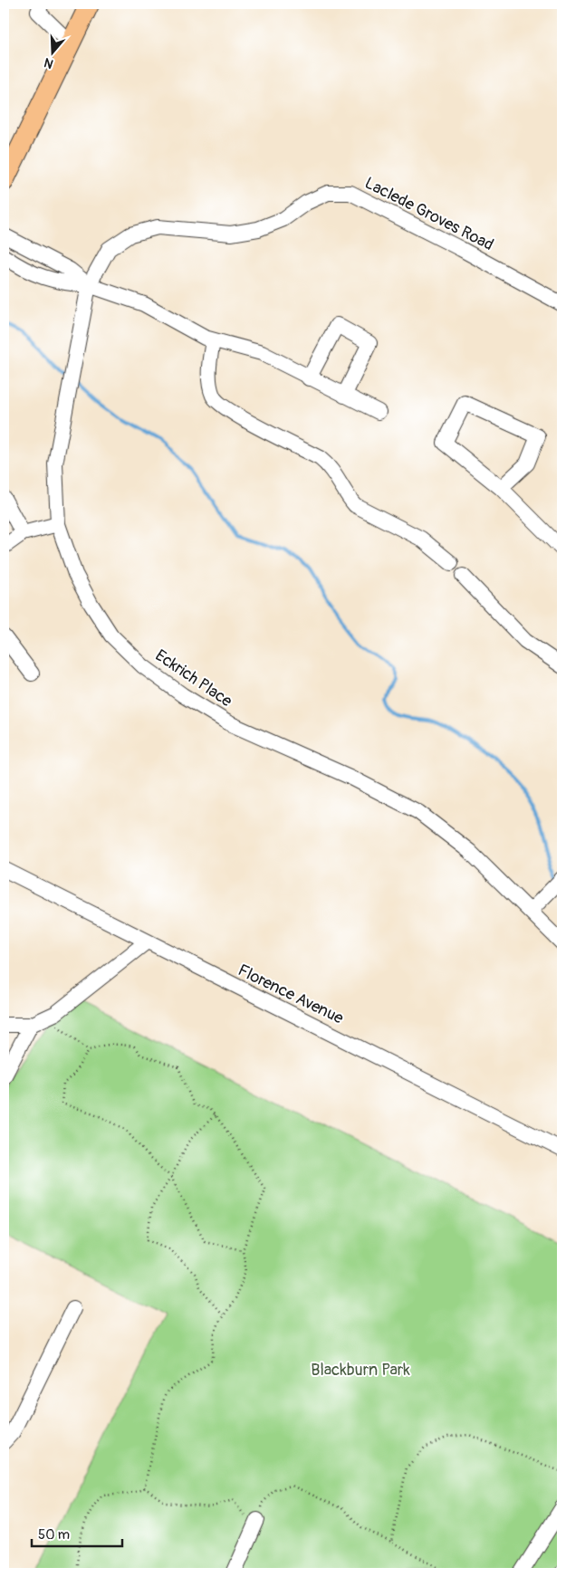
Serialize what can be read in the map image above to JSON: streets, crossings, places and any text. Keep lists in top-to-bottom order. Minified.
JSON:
{"streets":{"street":["Laclede Groves Road","Eckrich Place","Florence Avenue"]},"crossings":[["Laclede Groves Road","Eckrich Place"]],"parks":["Blackburn Park"],"scale_bar":"50 m","north":"bottom"}
